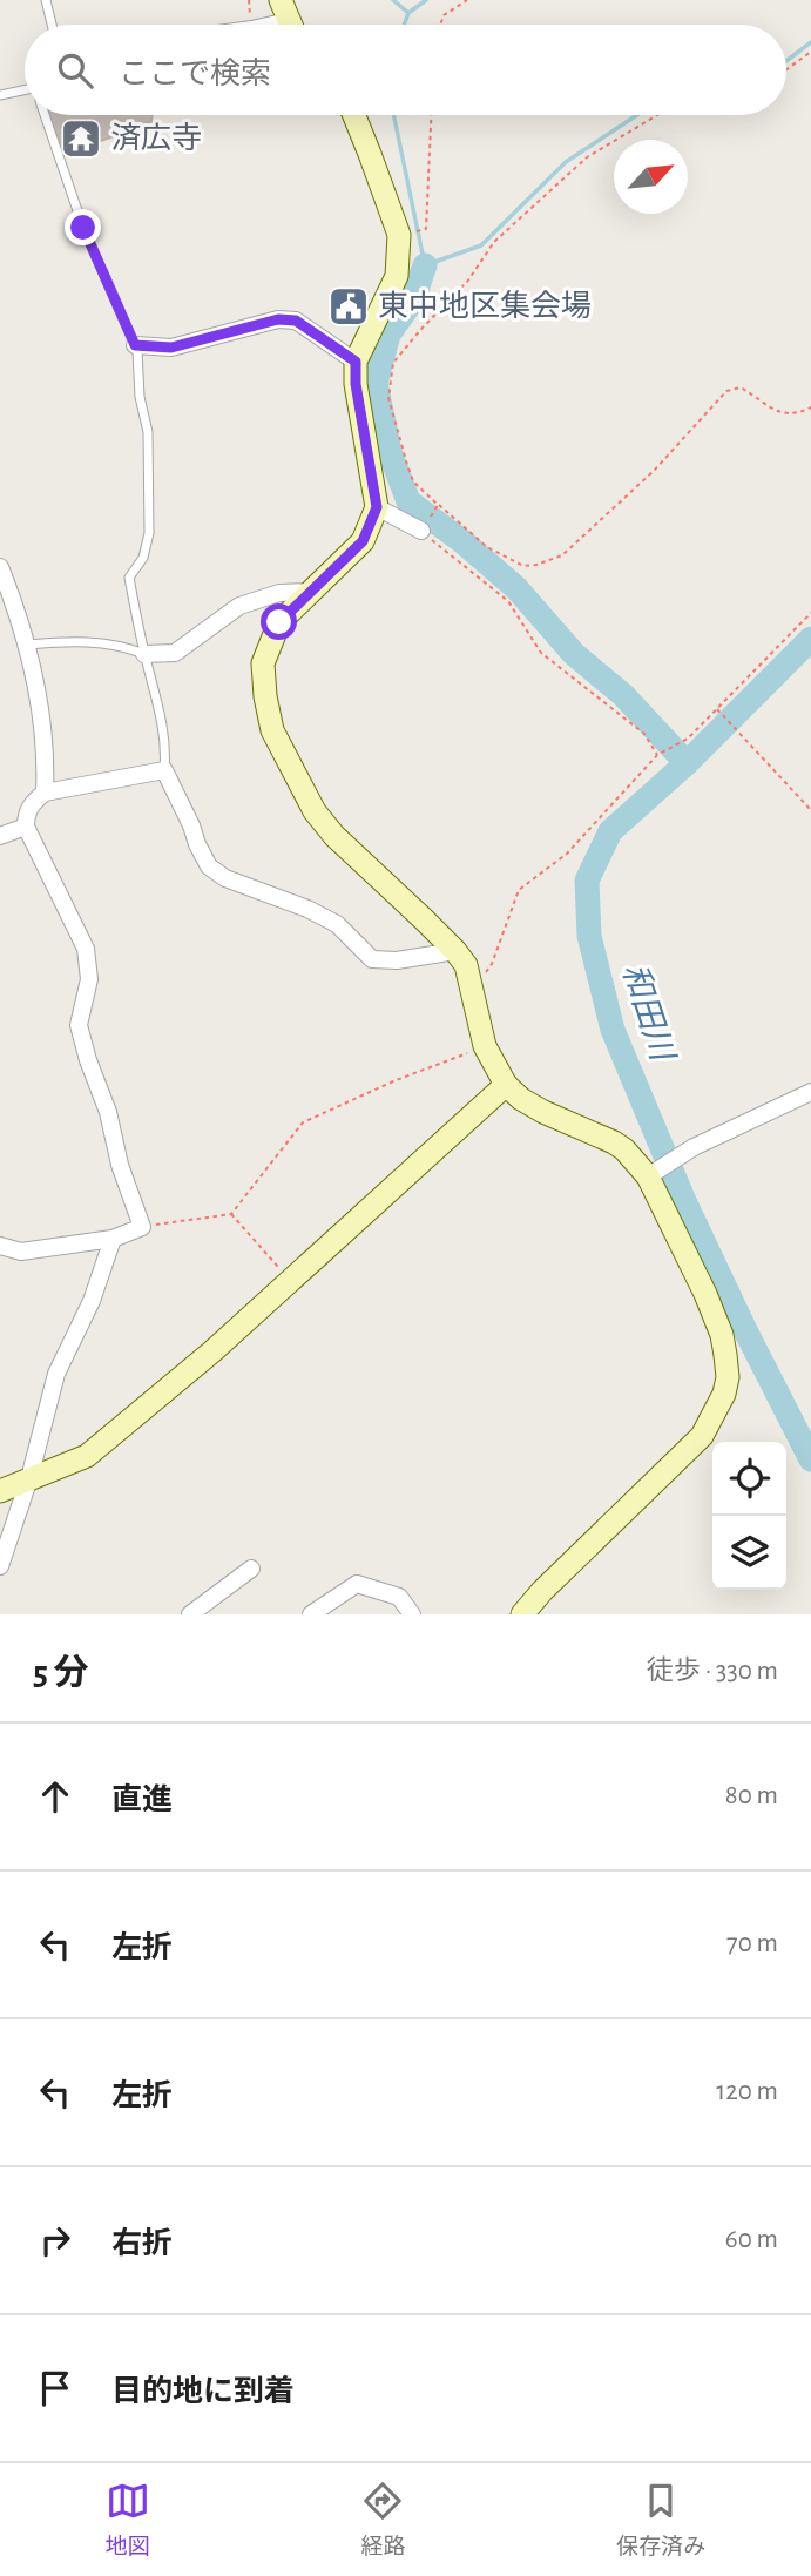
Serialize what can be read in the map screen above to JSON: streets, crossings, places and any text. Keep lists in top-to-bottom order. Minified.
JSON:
{"water":["和田川"],"places":{"temple":["済広寺"],"public building":["東中地区集会場"]},"north":"top right","page":{"search":"ここで検索","heading":["5 分","徒歩 · 330 m"],"list":[["直進","80 m"],["左折","70 m"],["左折","120 m"],["右折","60 m"],"目的地に到着"],"nav":["地図","経路","保存済み"]}}
